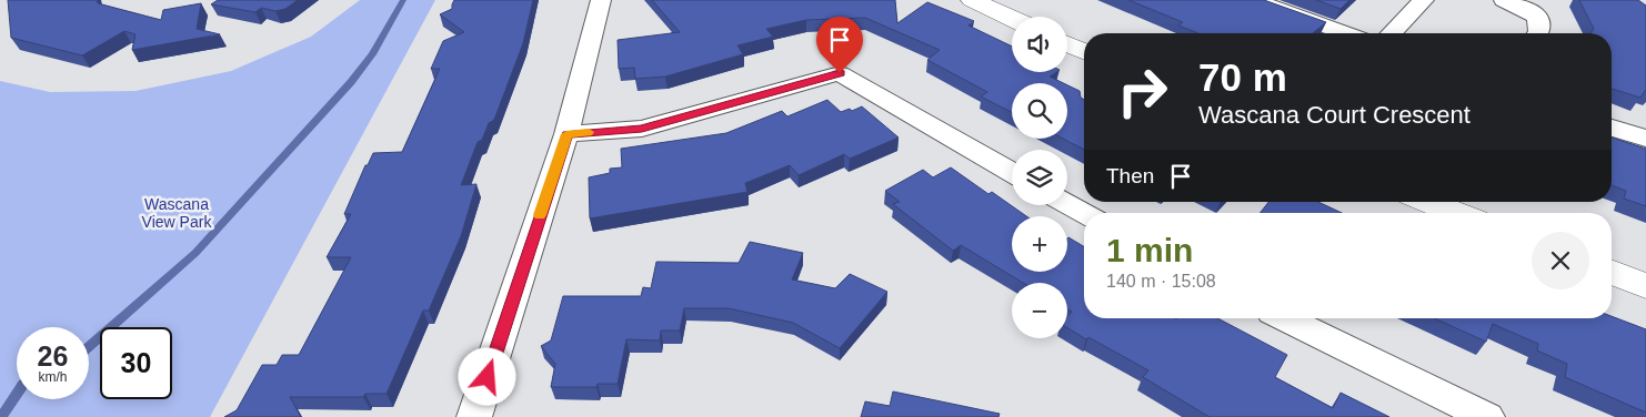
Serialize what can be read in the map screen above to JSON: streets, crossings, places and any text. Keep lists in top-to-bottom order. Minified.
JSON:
{"parks":["Wascana View Park"],"page":{"map_buttons":["+","−"],"turn":["70 m","Wascana Court Crescent"],"then":"Then","heading":["1 min","140 m · 15:08"],"speed":"26 km/h","limit":"30"}}
